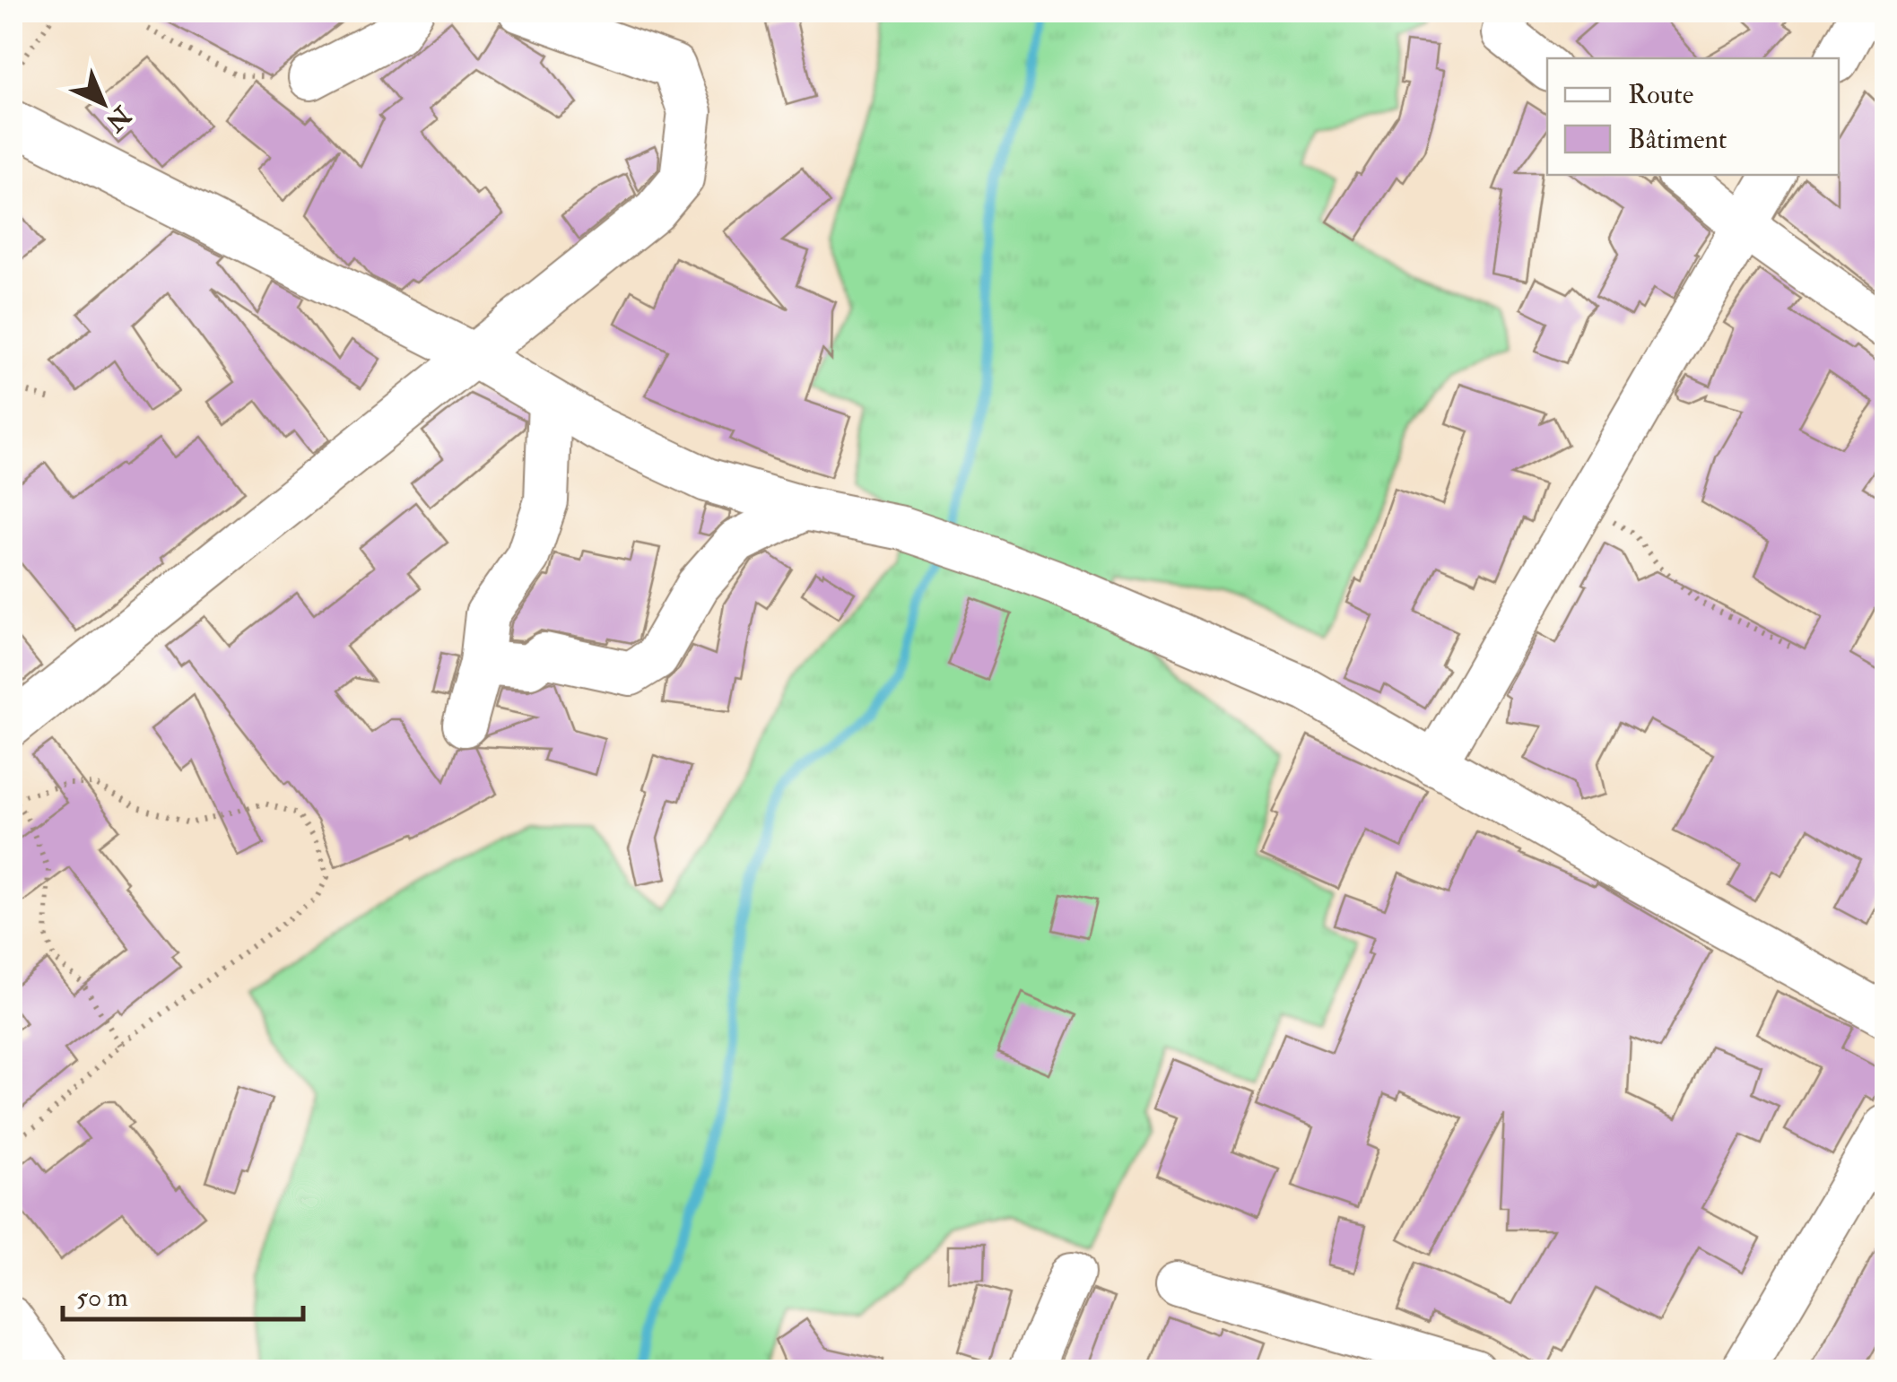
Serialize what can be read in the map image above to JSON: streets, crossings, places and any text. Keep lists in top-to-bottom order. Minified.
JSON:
{"legend":["Route","Bâtiment"],"scale_bar":"50 m","north":"bottom right"}
